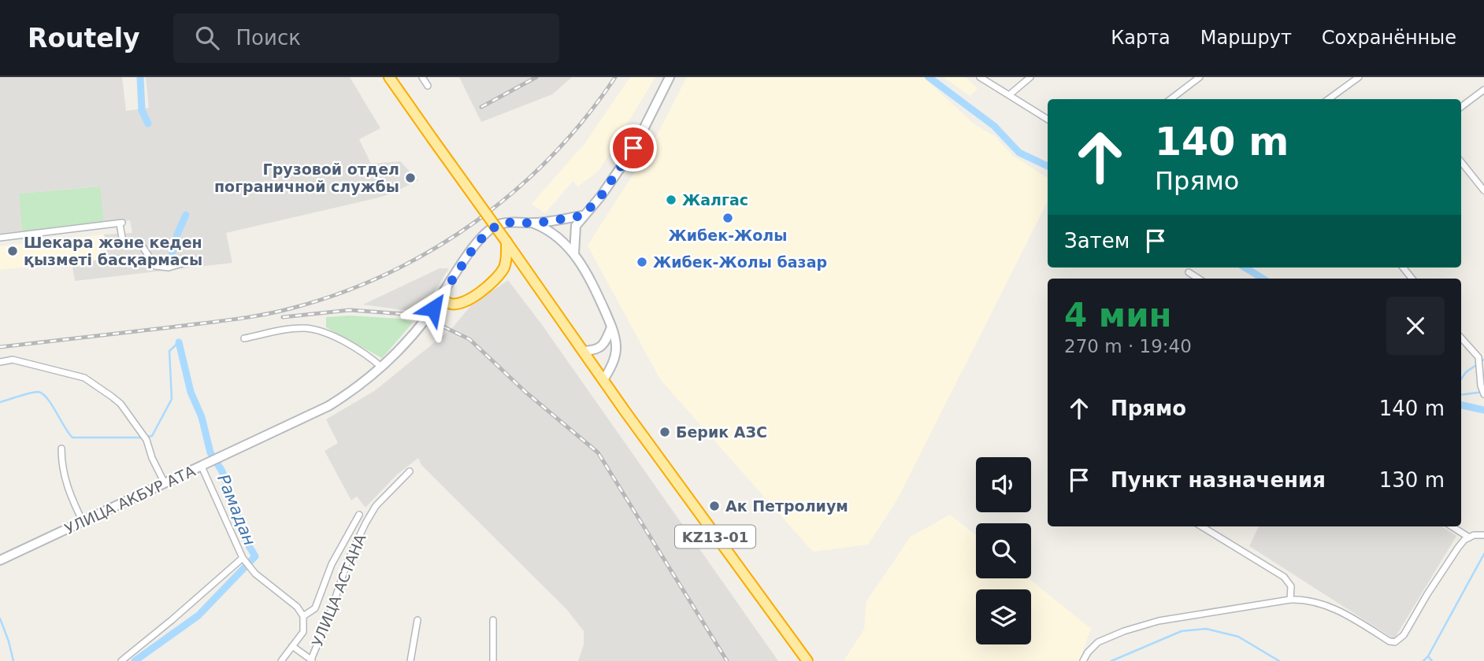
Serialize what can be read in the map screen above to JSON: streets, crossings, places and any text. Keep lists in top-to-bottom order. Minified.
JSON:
{"streets":{"highway":["KZ13-01"],"main road":["УЛИЦА АКБУР АТА"],"street":["УЛИЦА АСТАНА"]},"crossings":[["УЛИЦА АКБУР АТА","УЛИЦА АСТАНА"]],"water":["Рамадан"],"places":["Грузовой отдел пограничной службы","Жалгас","Жибек-Жолы","Шекара және кеден қызметі басқармасы","Жибек-Жолы базар","Берик АЗС","Ак Петролиум"],"page":{"header":"Routely","search":"Поиск","nav":["Карта","Маршрут","Сохранённые"],"turn":["140 m","Прямо"],"then":"Затем","heading":["4 мин","270 m · 19:40"],"list":[{"name":"Прямо","value":"140 m"},{"name":"Пункт назначения","value":"130 m"}]}}
